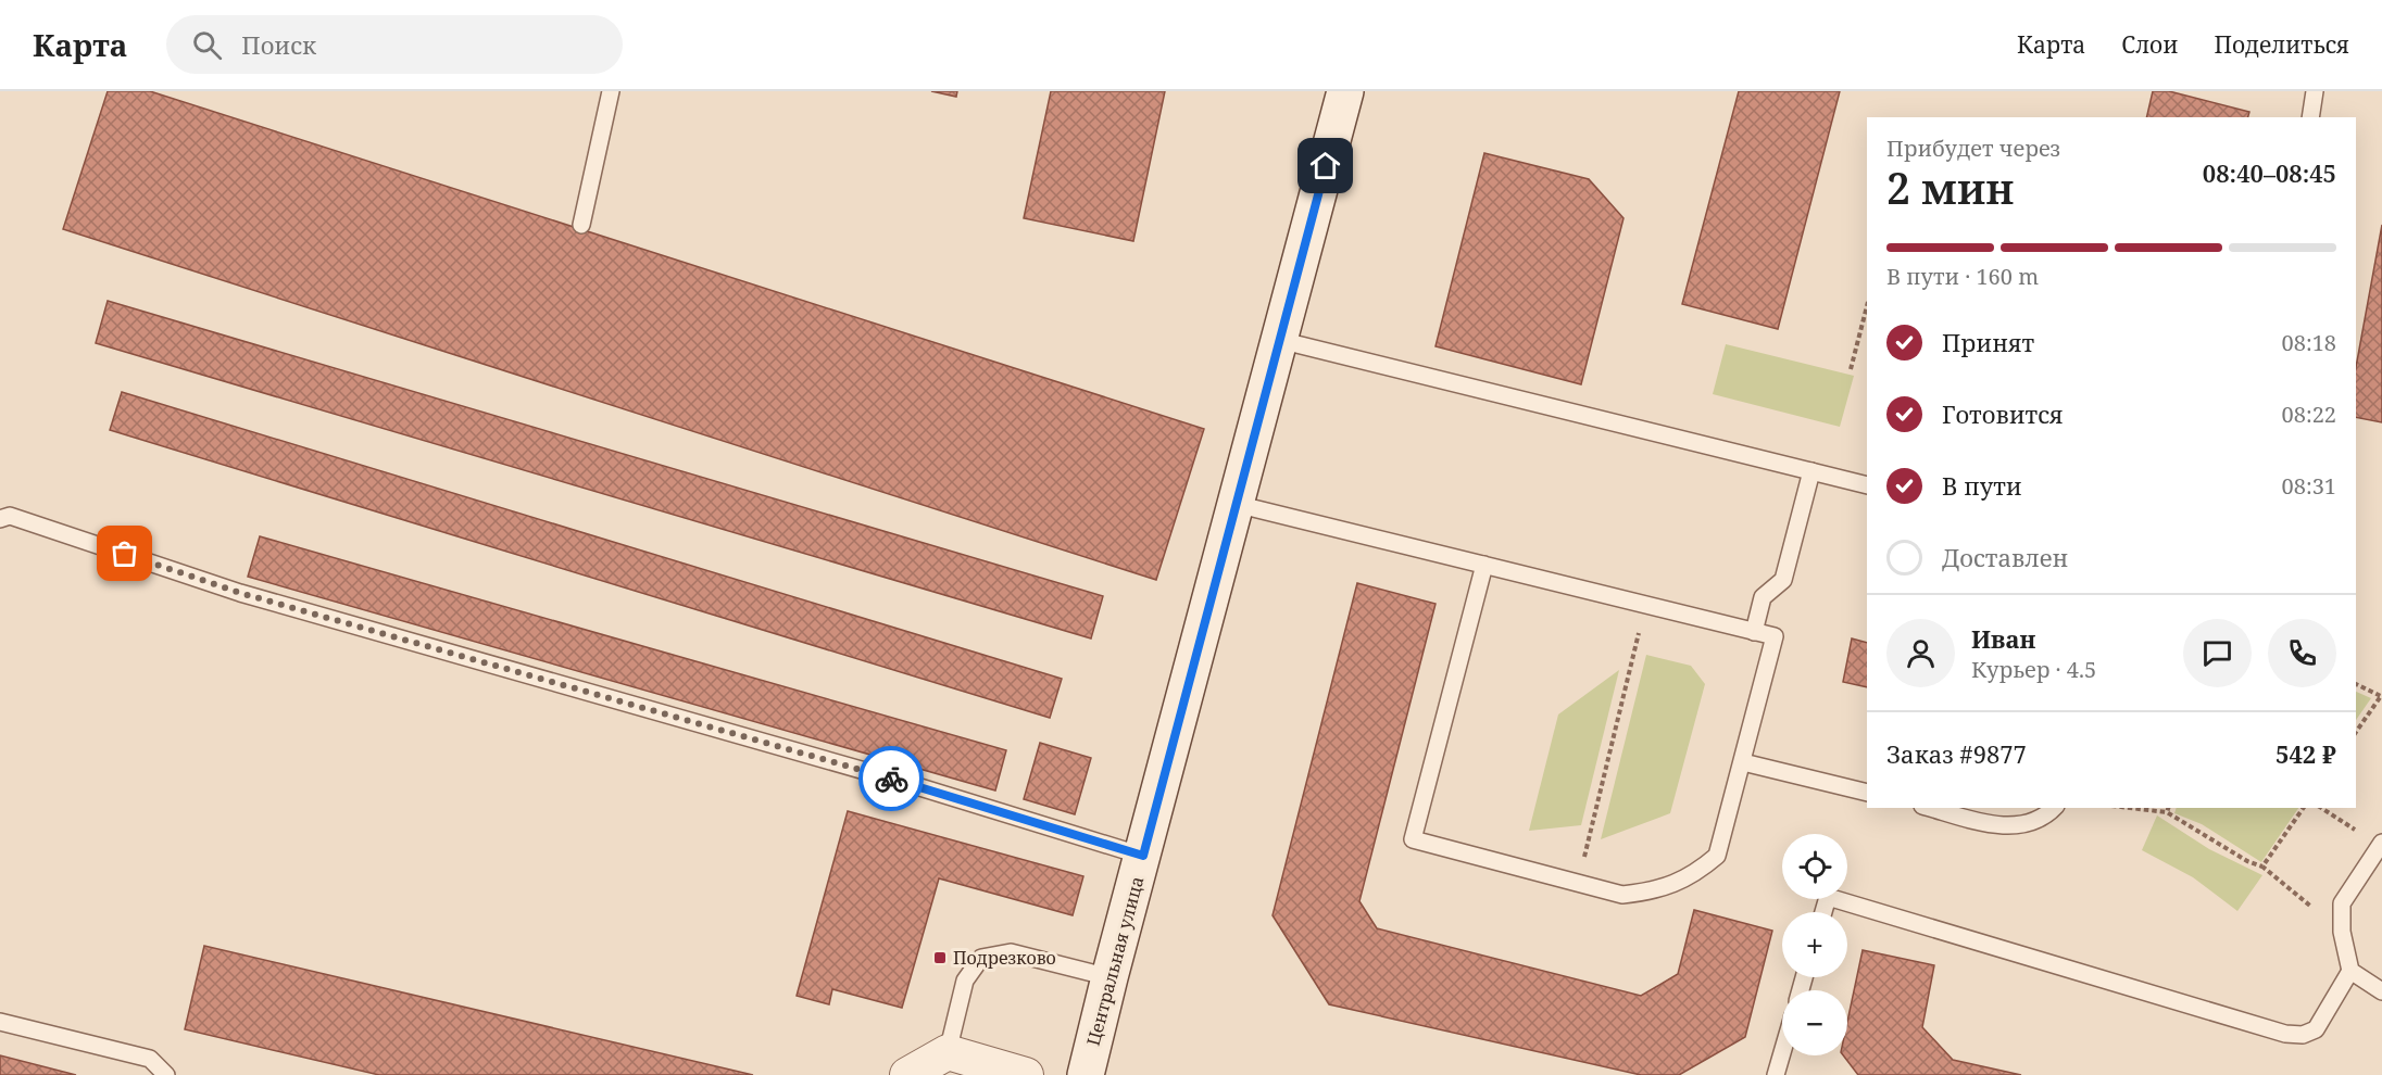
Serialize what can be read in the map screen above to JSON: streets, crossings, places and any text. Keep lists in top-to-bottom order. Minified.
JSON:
{"streets":{"street":["Центральная улица"]},"places":{"transit":["Подрезково"]},"page":{"header":"Карта","search":"Поиск","nav":["Карта","Слои","Поделиться"],"heading":["2 мин","Прибудет через","08:40–08:45"],"panel":["Иван","Курьер · 4.5","Заказ #9877","542 ₽"],"bar":"В пути · 160 m","list":[["Принят","08:18"],["Готовится","08:22"],["В пути","08:31"],"Доставлен"],"map_buttons":["+","−"]}}
